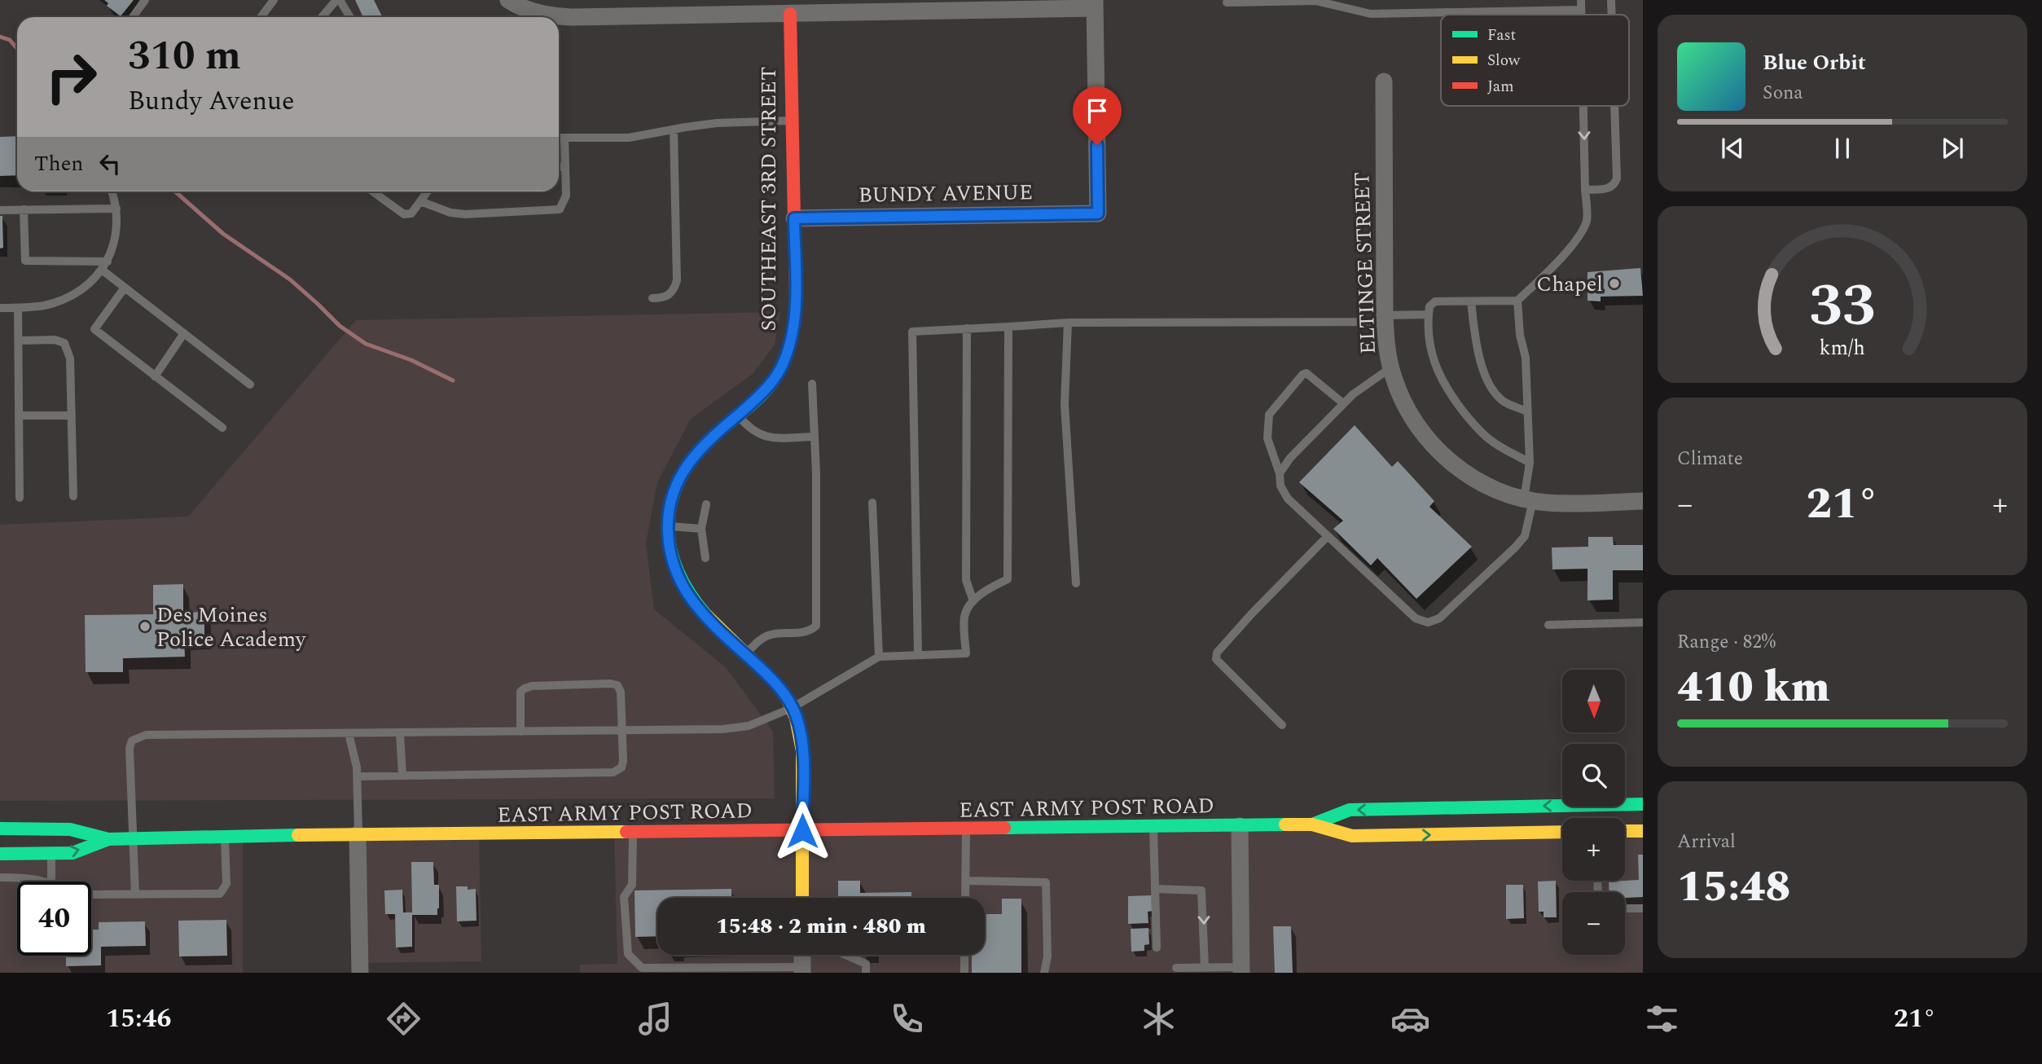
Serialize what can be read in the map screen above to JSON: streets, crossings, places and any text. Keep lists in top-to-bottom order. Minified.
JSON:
{"streets":{"main road":["SOUTHEAST 3RD STREET","EAST ARMY POST ROAD"],"street":["BUNDY AVENUE","ELTINGE STREET"]},"crossings":[["BUNDY AVENUE","SOUTHEAST 3RD STREET"],["SOUTHEAST 3RD STREET","EAST ARMY POST ROAD"]],"places":["Chapel","Des Moines Police Academy"],"legend":["Fast","Slow","Jam"],"north":"bottom","page":{"turn":["310 m","Bundy Avenue"],"song":["Blue Orbit","Sona"],"then":"Then","tile":["Climate",["Range · 82%","410 km"],["Arrival","15:48"]],"heat":["−","21°","+"],"map_buttons":["+","−"],"limit":"40","trip":"15:48 · 2 min · 480 m","tabs":["15:46","21°"],"gauge":["33","km/h"]}}
